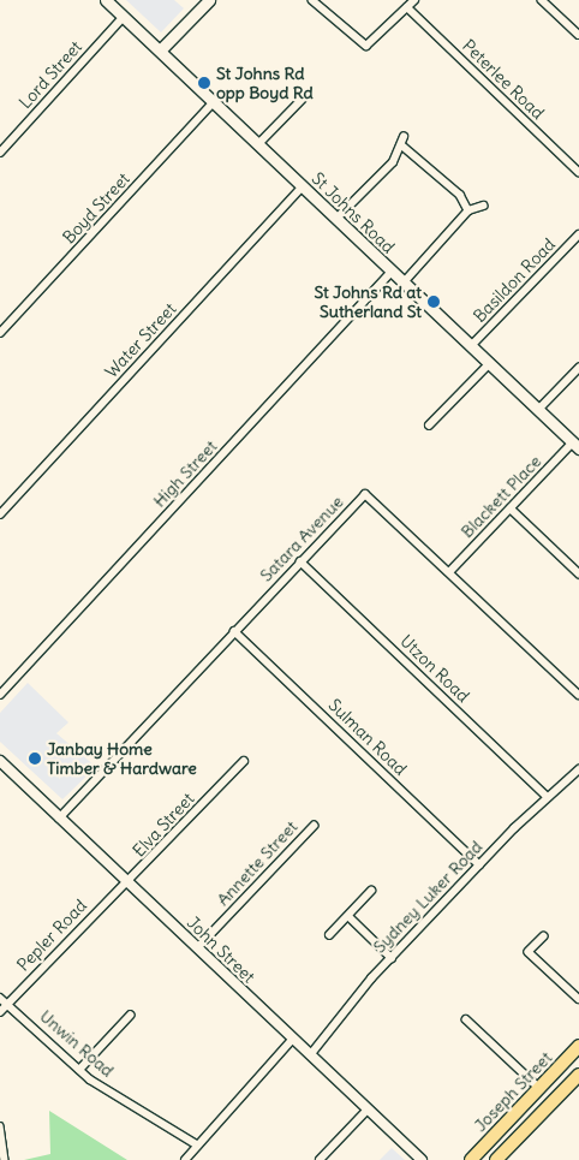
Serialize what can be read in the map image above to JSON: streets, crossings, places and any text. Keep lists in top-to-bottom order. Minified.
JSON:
{"streets":{"highway":["Joseph Street"],"main road":["St Johns Road"],"street":["Lord Street","Peterlee Road","Boyd Street","Basildon Road","Water Street","High Street","Blackett Place","Satara Avenue","Utzon Road","Sulman Road","Elva Street","Annette Street","Sydney Luker Road","Pepler Road","John Street","Unwin Road"]},"crossings":[["Lord Street","St Johns Road"],["Boyd Street","St Johns Road"],["St Johns Road","Basildon Road"],["St Johns Road","Water Street"],["St Johns Road","High Street"],["St Johns Road","Blackett Place"],["Blackett Place","Satara Avenue"],["Satara Avenue","Utzon Road"],["Satara Avenue","Sulman Road"],["Satara Avenue","John Street"],["Utzon Road","Sydney Luker Road"],["Sulman Road","Sydney Luker Road"],["Elva Street","Pepler Road"],["Elva Street","John Street"],["Annette Street","John Street"],["Sydney Luker Road","John Street"],["Pepler Road","John Street"],["Pepler Road","Unwin Road"]],"places":["St Johns Rd opp Boyd Rd","St Johns Rd at Sutherland St","Janbay Home Timber & Hardware"]}
